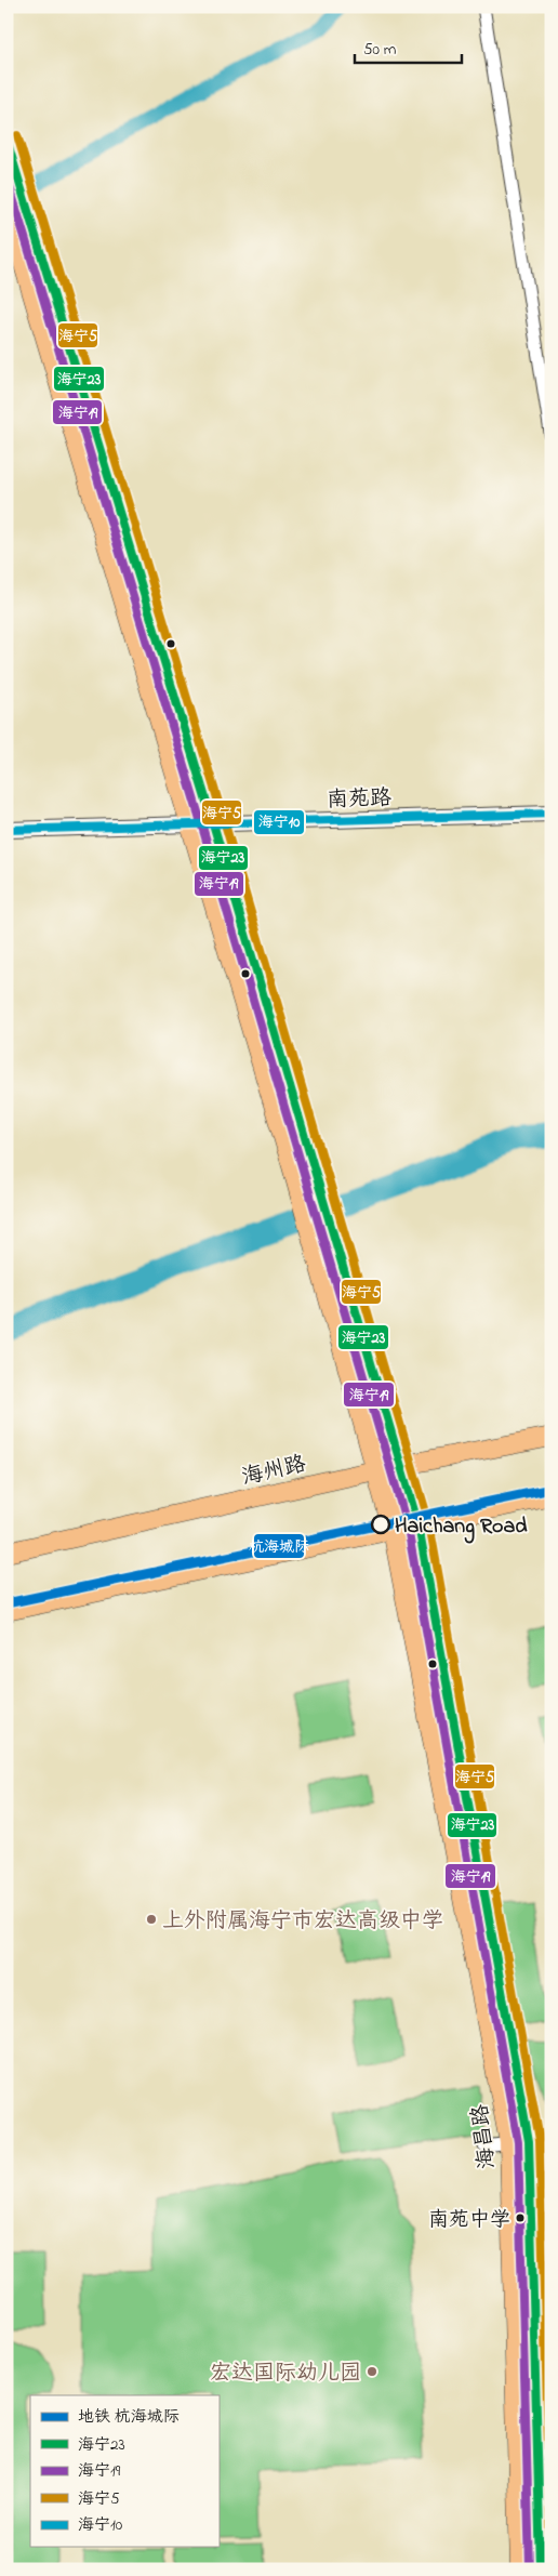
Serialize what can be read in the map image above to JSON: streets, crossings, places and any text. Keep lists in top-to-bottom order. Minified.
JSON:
{"streets":{"main road":["海州路","海昌路"],"street":["南苑路"]},"crossings":[["南苑路","海昌路"],["海州路","海昌路"]],"places":["Haichang Road","上外附属海宁市宏达高级中学","南苑中学","宏达国际幼儿园"],"lines":["transit line 海宁5","transit line 海宁23","transit line 海宁19","transit line 海宁10","metro line 杭海城际"],"legend":["地铁 杭海城际","海宁23","海宁19","海宁5","海宁10"],"scale_bar":"50 m"}
